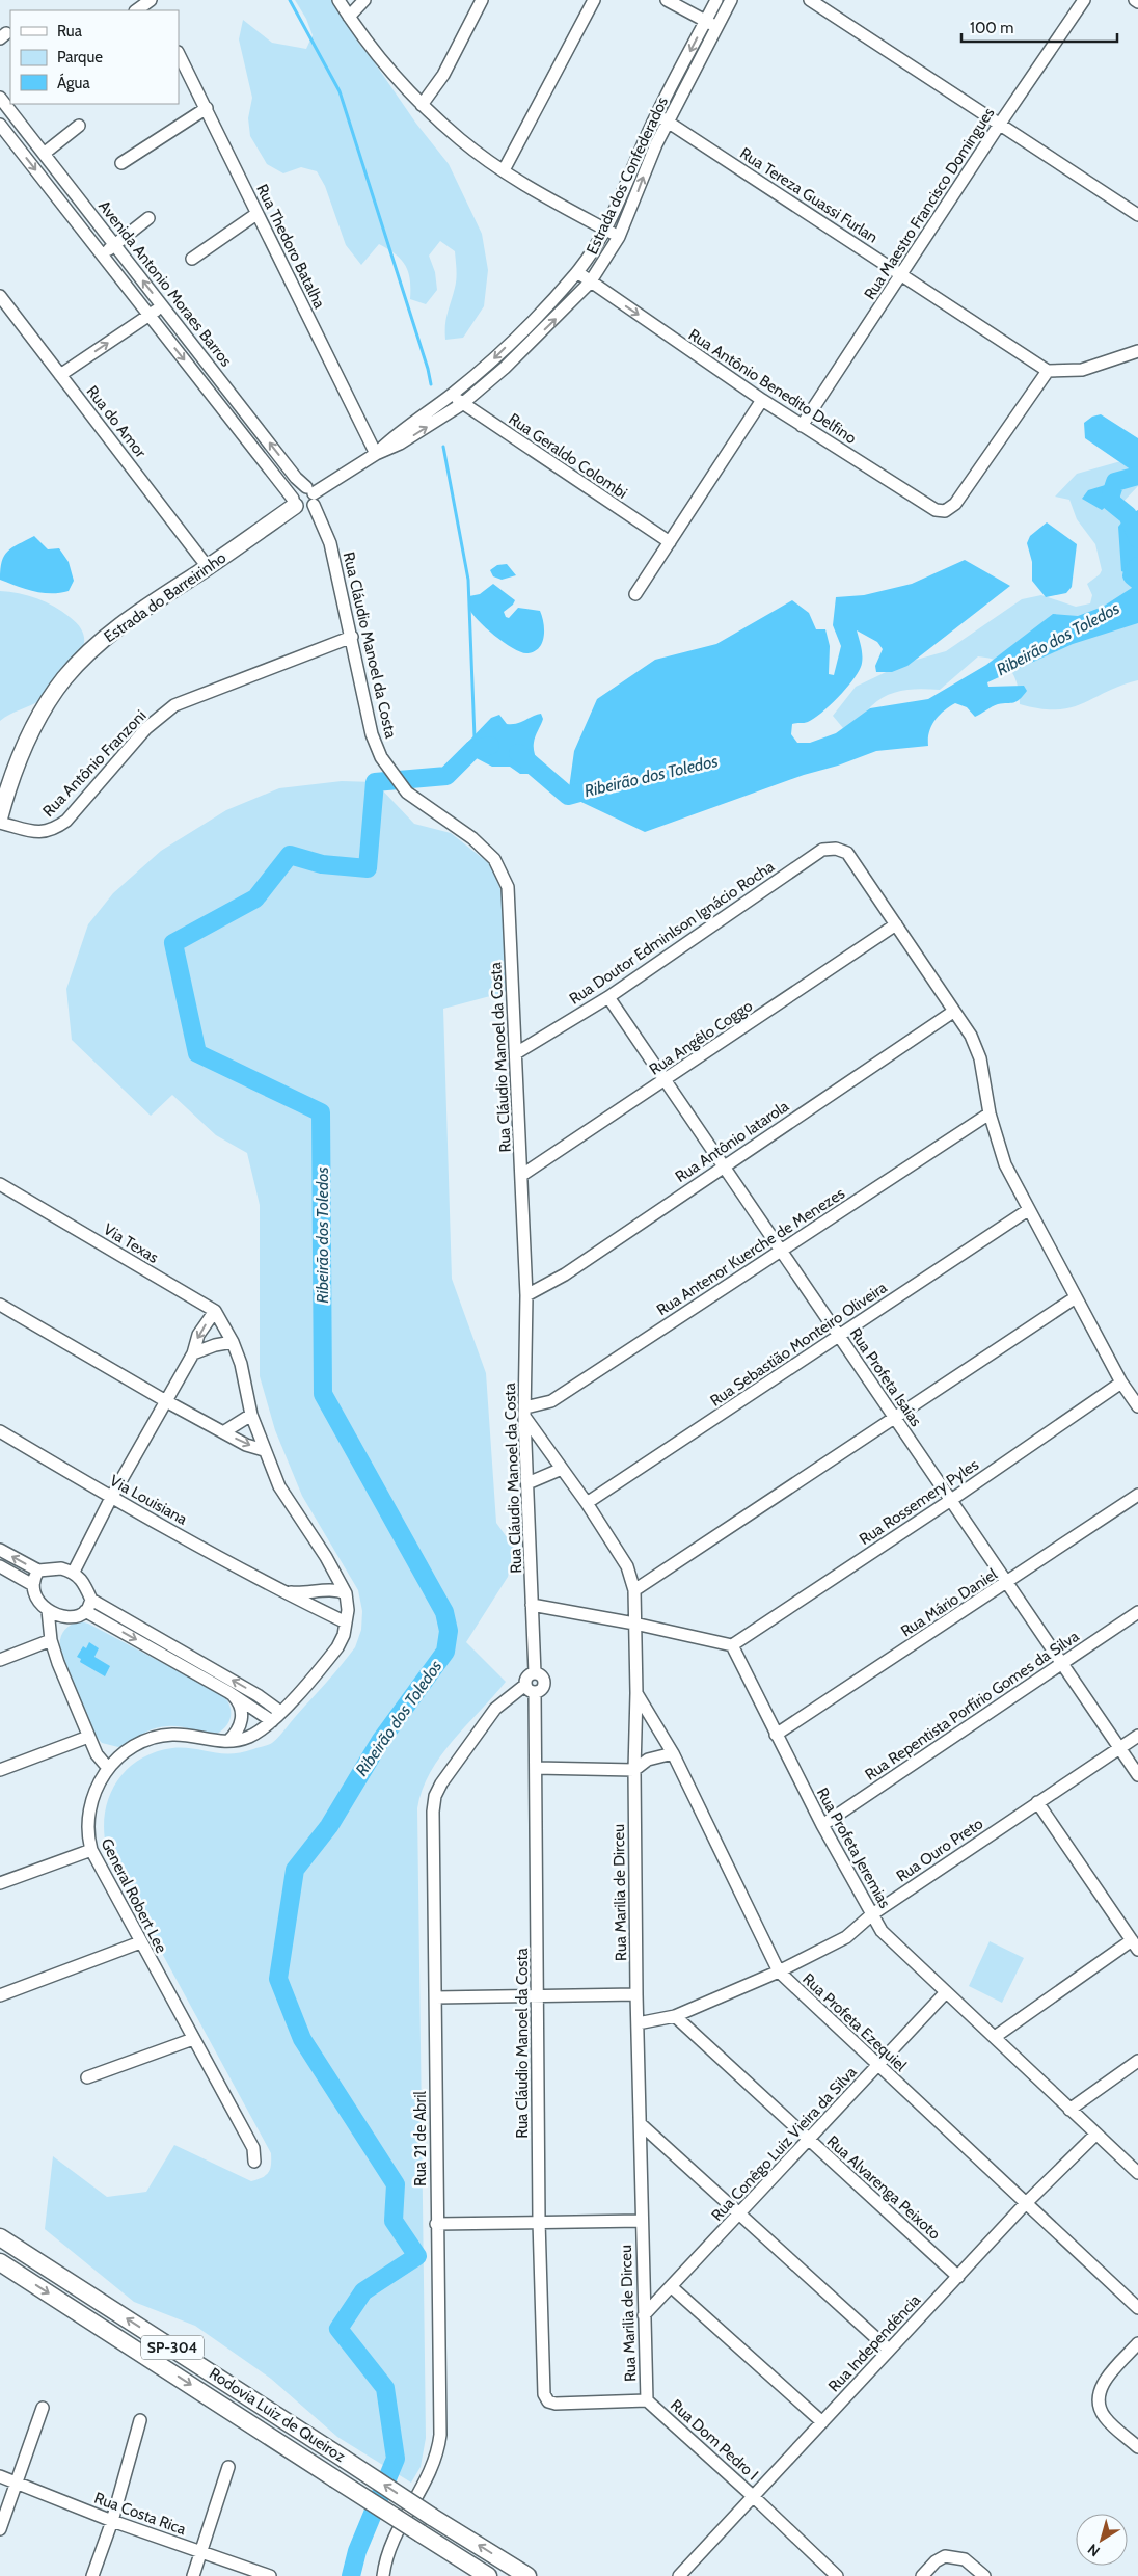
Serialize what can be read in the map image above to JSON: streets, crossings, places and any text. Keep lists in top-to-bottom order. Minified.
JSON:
{"streets":{"highway":["SP-304","Rodovia Luiz de Queiroz"],"main road":["Estrada do Barreirinho"],"street":["Estrada dos Confederados","Rua Tereza Guassi Furlan","Rua Maestro Francisco Domingues","Rua Thedoro Batalha","Avenida Antonio Moraes Barros","Rua Antônio Benedito Delfino","Rua do Amor","Rua Geraldo Colombi","Rua Cláudio Manoel da Costa","Rua Antônio Franzoni","Rua Doutor Edminlson Ignácio Rocha","Rua Angêlo Coggo","Rua Antônio Iatarola","Via Texas","Rua Antenor Kuerche de Menezes","Rua Sebastião Monteiro Oliveira","Rua Profeta Isaías","Via Louisiana","Rua Rossemery Pyles","Rua Mário Daniel","Rua Repentista Porfírio Gomes da Silva","Rua Profeta Jeremias","Rua Ouro Preto","Rua Marilia de Dirceu","General Robert Lee","Rua Profeta Ezequiel","Rua 21 de Abril","Rua Conêgo Luiz Vieira da Silva","Rua Alvarenga Peixoto","Rua Independência","Rua Dom Pedro I","Rua Costa Rica"]},"crossings":[["Estrada dos Confederados","Rua Tereza Guassi Furlan"],["Estrada dos Confederados","Rua Thedoro Batalha"],["Estrada dos Confederados","Avenida Antonio Moraes Barros"],["Estrada dos Confederados","Rua Antônio Benedito Delfino"],["Estrada dos Confederados","Rua Geraldo Colombi"],["Estrada dos Confederados","Estrada do Barreirinho"],["Estrada dos Confederados","Rua Cláudio Manoel da Costa"],["Rua Tereza Guassi Furlan","Rua Maestro Francisco Domingues"],["Rua Tereza Guassi Furlan","Rua Antônio Benedito Delfino"],["Rua Maestro Francisco Domingues","Rua Antônio Benedito Delfino"],["Avenida Antonio Moraes Barros","Estrada do Barreirinho"],["Avenida Antonio Moraes Barros","Rua Cláudio Manoel da Costa"],["Rua do Amor","Estrada do Barreirinho"],["Rua Cláudio Manoel da Costa","Rua Antônio Franzoni"],["Rua Cláudio Manoel da Costa","Rua Doutor Edminlson Ignácio Rocha"],["Rua Cláudio Manoel da Costa","Rua Angêlo Coggo"],["Rua Cláudio Manoel da Costa","Rua Antônio Iatarola"],["Rua Cláudio Manoel da Costa","Rua Antenor Kuerche de Menezes"],["Rua Cláudio Manoel da Costa","Rua Marilia de Dirceu"],["Rua Cláudio Manoel da Costa","Rua 21 de Abril"],["Rua Cláudio Manoel da Costa","Rua Dom Pedro I"],["Rua Doutor Edminlson Ignácio Rocha","Rua Angêlo Coggo"],["Rua Doutor Edminlson Ignácio Rocha","Rua Profeta Isaías"],["Rua Angêlo Coggo","Rua Profeta Isaías"],["Rua Antônio Iatarola","Rua Profeta Isaías"],["Via Texas","General Robert Lee"],["Rua Antenor Kuerche de Menezes","Rua Profeta Isaías"],["Rua Antenor Kuerche de Menezes","Rua Marilia de Dirceu"],["Rua Sebastião Monteiro Oliveira","Rua Profeta Isaías"],["Rua Sebastião Monteiro Oliveira","Rua Marilia de Dirceu"],["Rua Profeta Isaías","Rua Rossemery Pyles"],["Rua Profeta Isaías","Rua Mário Daniel"],["Rua Profeta Isaías","Rua Repentista Porfírio Gomes da Silva"],["Rua Profeta Isaías","Rua Ouro Preto"],["Via Louisiana","General Robert Lee"],["Rua Rossemery Pyles","Rua Profeta Jeremias"],["Rua Mário Daniel","Rua Profeta Jeremias"],["Rua Repentista Porfírio Gomes da Silva","Rua Profeta Jeremias"],["Rua Profeta Jeremias","Rua Ouro Preto"],["Rua Profeta Jeremias","Rua Conêgo Luiz Vieira da Silva"],["Rua Profeta Jeremias","Rua Independência"],["Rua Ouro Preto","Rua Marilia de Dirceu"],["Rua Ouro Preto","Rua Profeta Ezequiel"],["Rua Ouro Preto","Rua Alvarenga Peixoto"],["Rua Marilia de Dirceu","Rua Profeta Ezequiel"],["Rua Marilia de Dirceu","Rua Conêgo Luiz Vieira da Silva"],["Rua Marilia de Dirceu","Rua Dom Pedro I"],["Rua Profeta Ezequiel","Rua Conêgo Luiz Vieira da Silva"],["Rua Profeta Ezequiel","Rua Independência"],["Rua Conêgo Luiz Vieira da Silva","Rua Alvarenga Peixoto"],["Rua Alvarenga Peixoto","Rua Independência"],["Rua Independência","Rua Dom Pedro I"]],"water":["Ribeirão dos Toledos"],"legend":["Rua","Parque","Água"],"scale_bar":"100 m","north":"bottom left"}
